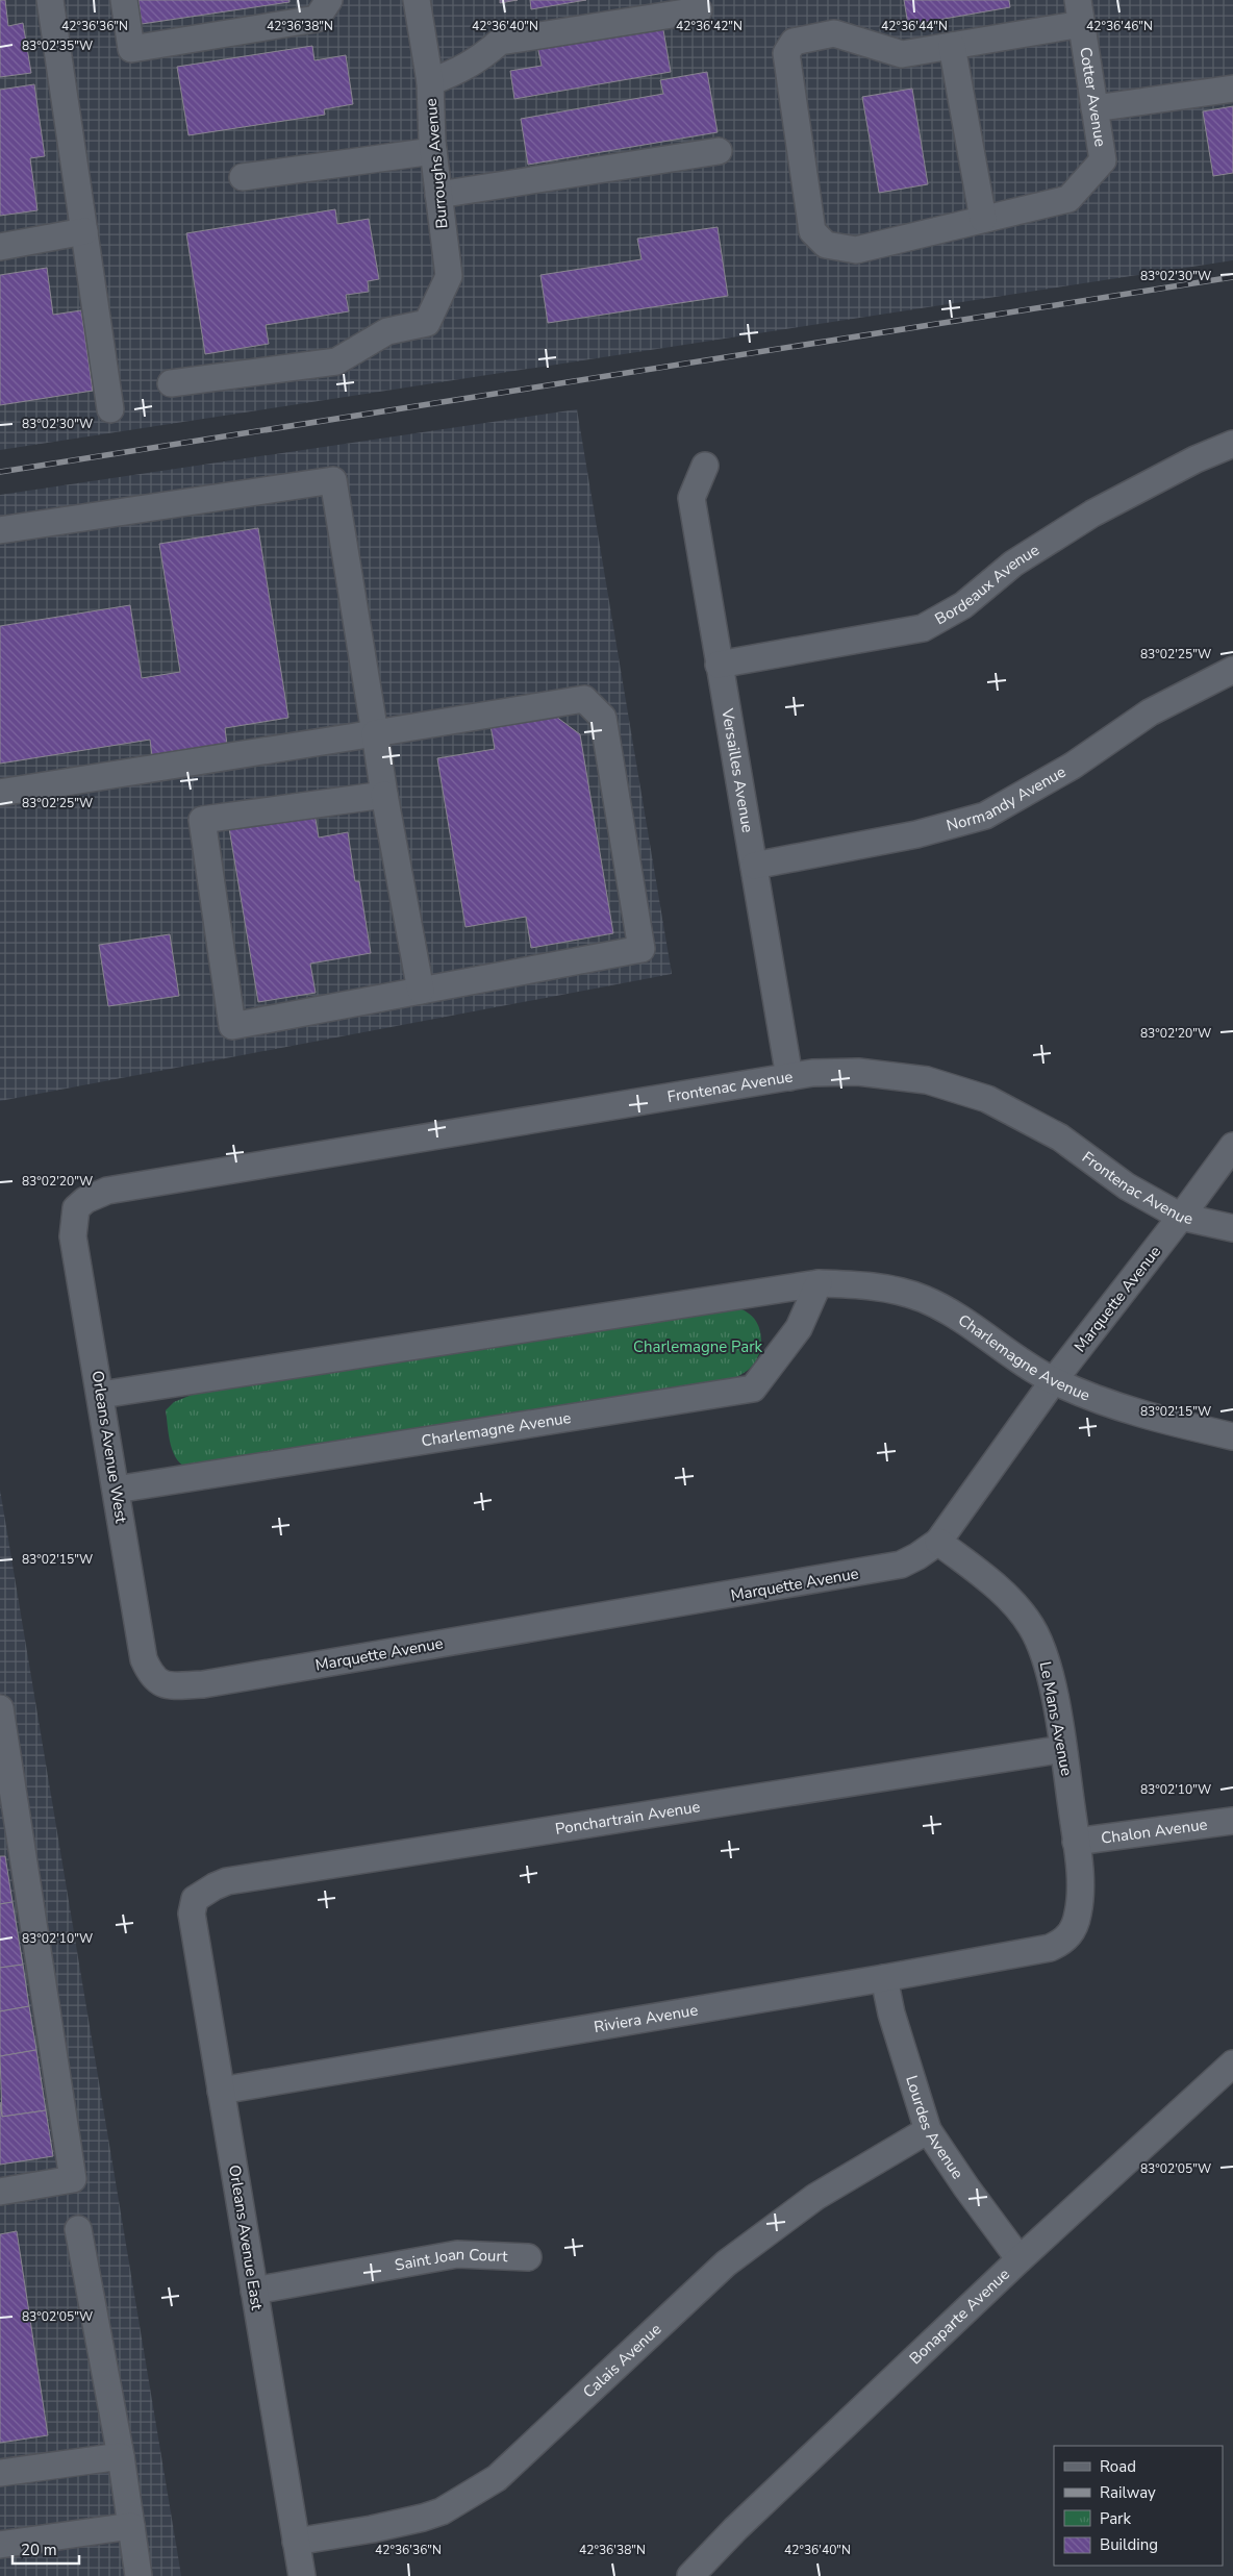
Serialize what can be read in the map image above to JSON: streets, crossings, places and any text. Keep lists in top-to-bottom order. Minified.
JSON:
{"streets":{"street":["Cotter Avenue","Burroughs Avenue","Bordeaux Avenue","Versailles Avenue","Normandy Avenue","Frontenac Avenue","Marquette Avenue","Charlemagne Avenue","Orleans Avenue West","Le Mans Avenue","Ponchartrain Avenue","Chalon Avenue","Riviera Avenue","Lourdes Avenue","Orleans Avenue East","Saint Joan Court","Bonaparte Avenue","Calais Avenue"]},"crossings":[["Bordeaux Avenue","Versailles Avenue"],["Versailles Avenue","Normandy Avenue"],["Versailles Avenue","Frontenac Avenue"],["Frontenac Avenue","Marquette Avenue"],["Frontenac Avenue","Orleans Avenue West"],["Marquette Avenue","Charlemagne Avenue"],["Marquette Avenue","Orleans Avenue West"],["Marquette Avenue","Le Mans Avenue"],["Charlemagne Avenue","Orleans Avenue West"],["Le Mans Avenue","Ponchartrain Avenue"],["Le Mans Avenue","Chalon Avenue"],["Le Mans Avenue","Riviera Avenue"],["Ponchartrain Avenue","Orleans Avenue East"],["Riviera Avenue","Lourdes Avenue"],["Riviera Avenue","Orleans Avenue East"],["Lourdes Avenue","Bonaparte Avenue"],["Lourdes Avenue","Calais Avenue"],["Orleans Avenue East","Saint Joan Court"],["Orleans Avenue East","Calais Avenue"]],"parks":["Charlemagne Park"],"legend":["Road","Railway","Park","Building"],"scale_bar":"20 m","coordinates":["42°36'36\"N","42°36'38\"N","42°36'40\"N","42°36'42\"N","42°36'44\"N","42°36'46\"N","83°02'35\"W","83°02'30\"W","83°02'25\"W","83°02'20\"W","83°02'15\"W","83°02'10\"W","83°02'05\"W"]}
